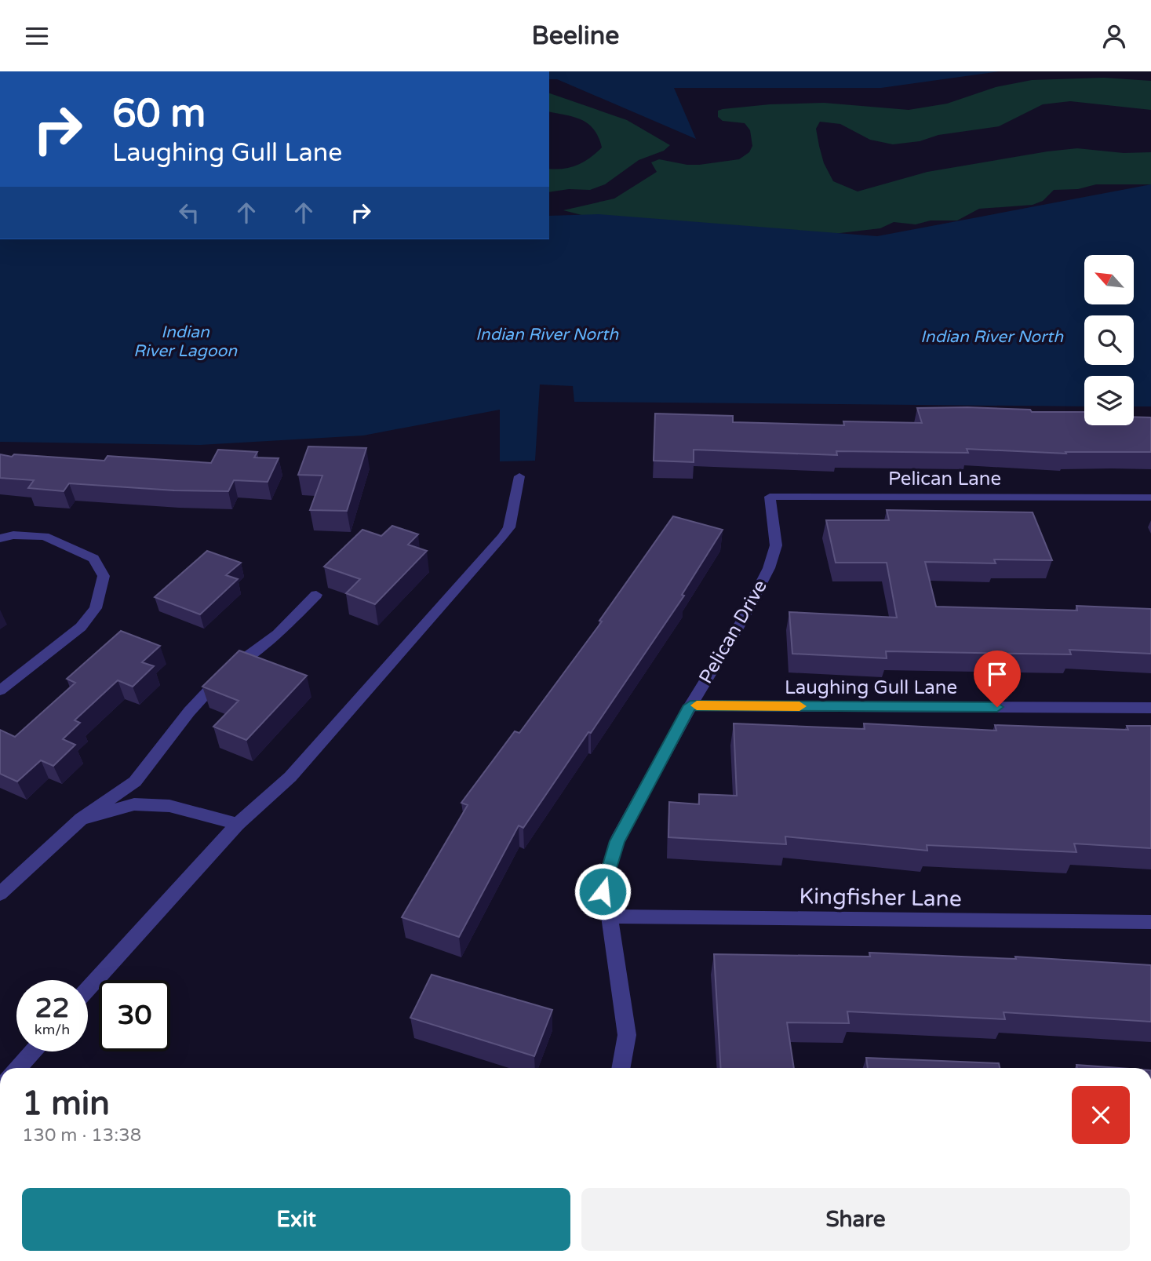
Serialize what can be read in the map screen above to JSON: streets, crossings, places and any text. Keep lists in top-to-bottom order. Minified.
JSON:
{"streets":{"street":["Pelican Lane","Pelican Drive","Laughing Gull Lane","Kingfisher Lane"]},"crossings":[["Pelican Lane","Pelican Drive"],["Pelican Drive","Laughing Gull Lane"],["Pelican Drive","Kingfisher Lane"]],"water":["Indian River Lagoon","Indian River North"],"north":"top left","page":{"header":"Beeline","turn":["60 m","Laughing Gull Lane"],"speed":"22 km/h","limit":"30","heading":["1 min","130 m · 13:38"],"buttons":["Exit","Share"]}}
